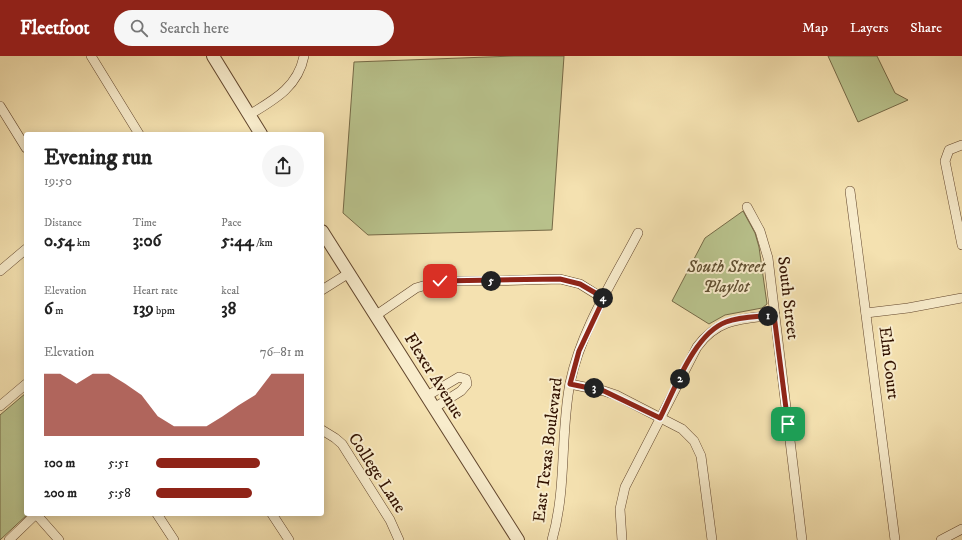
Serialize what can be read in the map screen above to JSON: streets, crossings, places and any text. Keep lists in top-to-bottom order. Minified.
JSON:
{"streets":{"street":["South Street","Elm Court","Flexer Avenue","East Texas Boulevard","College Lane"]},"parks":["South Street Playlot"],"page":{"header":"Fleetfoot","search":"Search here","nav":["Map","Layers","Share"],"heading":["Evening run","19:50"],"stats":[["Distance","0.54 km"],["Time","3:06"],["Pace","5:44 /km"],["Elevation","6 m"],["Heart rate","139 bpm"],["kcal","38"]],"pins":["5","4","1","2","3"],"chart":["Elevation","76–81 m"],"list":[{"name":"100 m","note":"5:51"},{"name":"200 m","note":"5:58"}]}}
